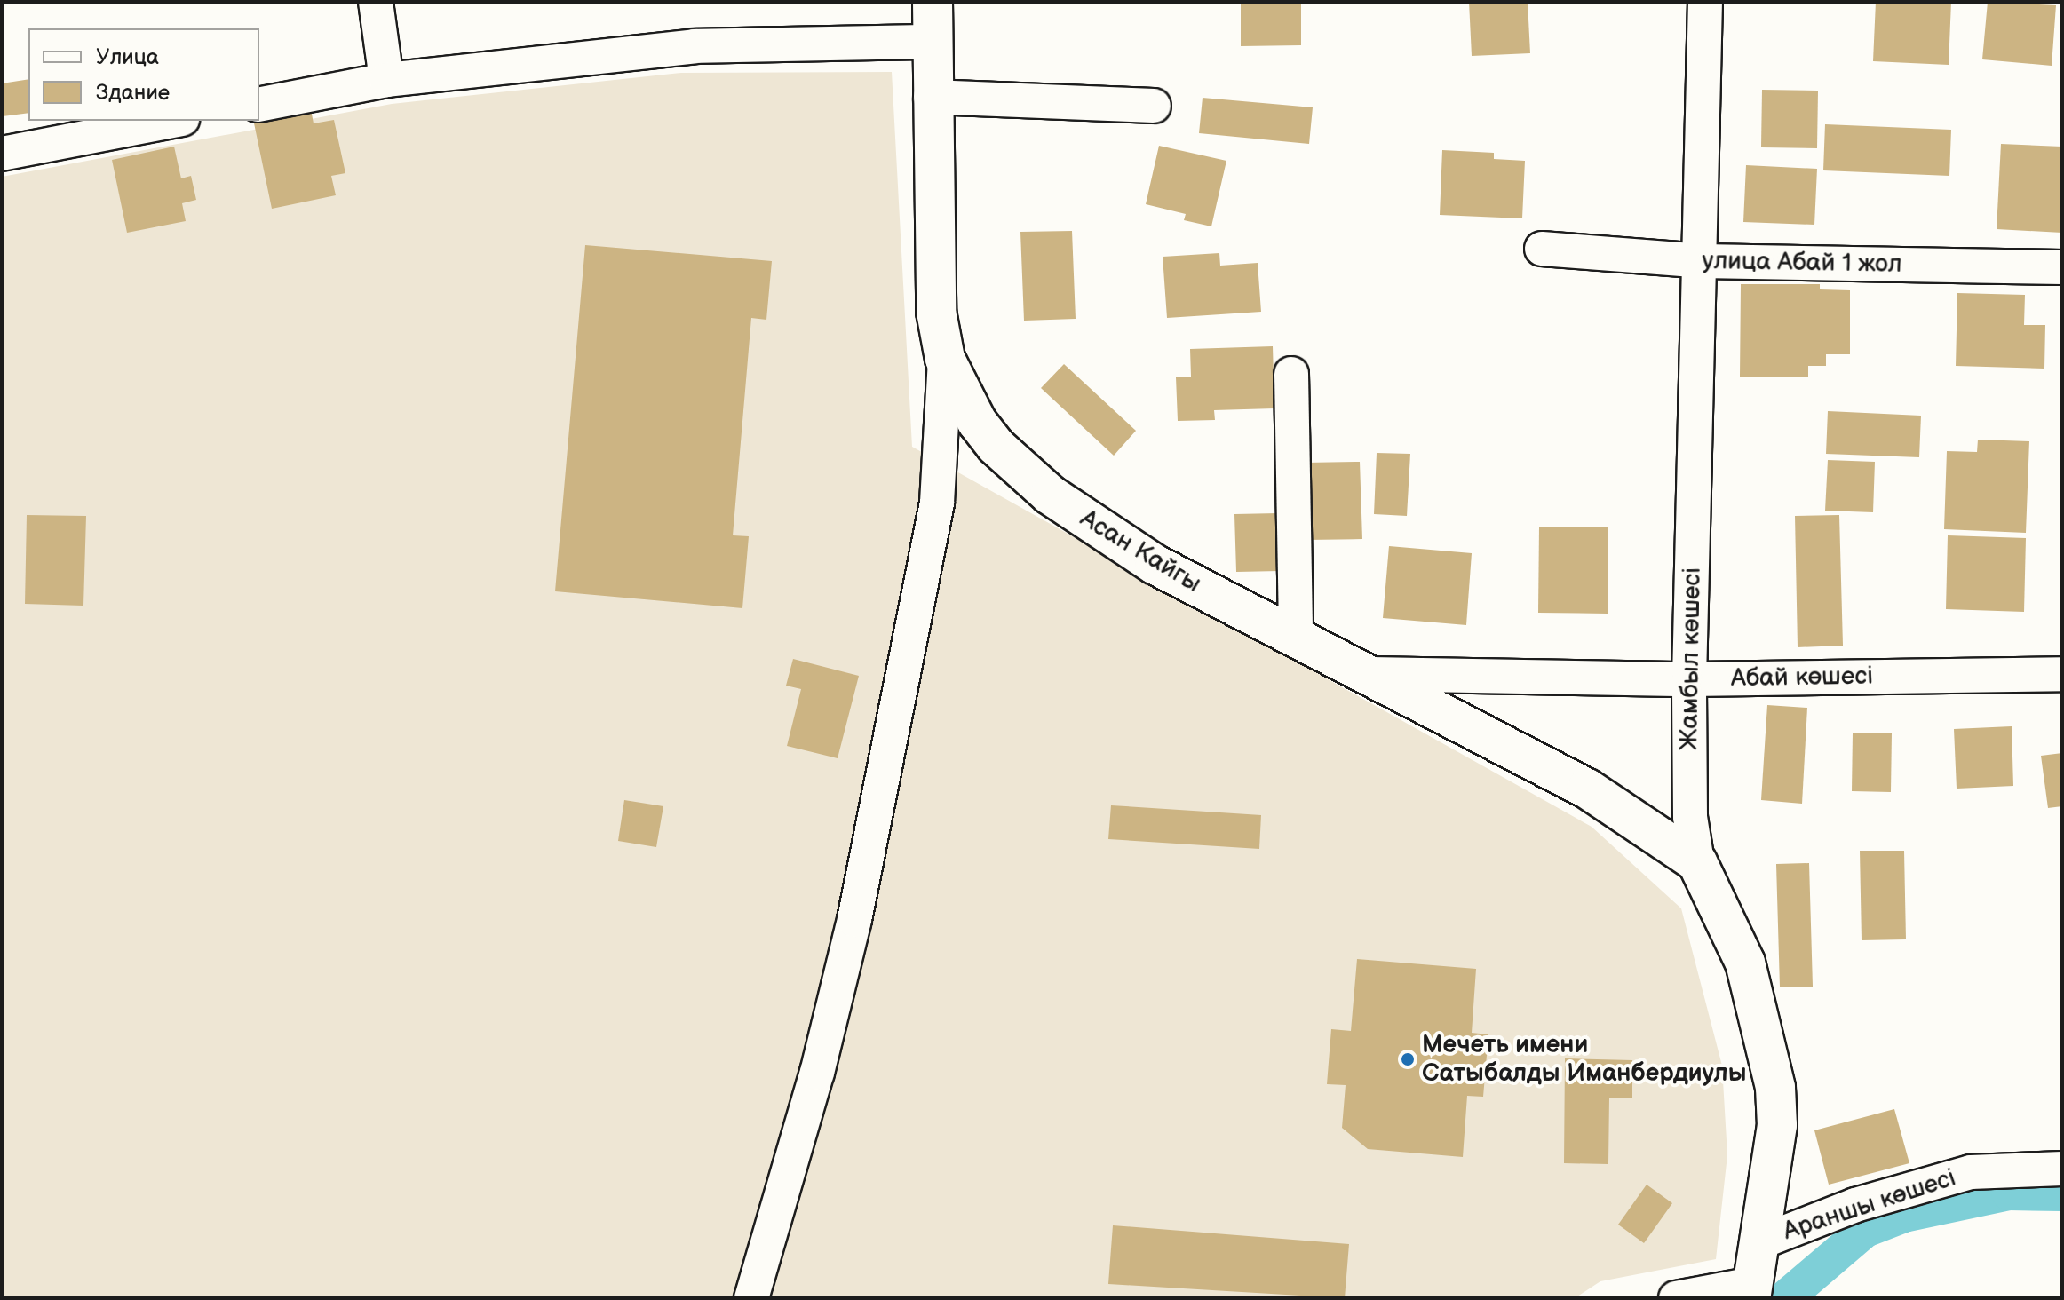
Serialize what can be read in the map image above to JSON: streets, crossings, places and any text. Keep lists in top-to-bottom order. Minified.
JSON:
{"streets":{"main road":["Асан Кайгы","Жамбыл көшесі"],"street":["улица Абай 1 жол","Абай көшесі","Араншы көшесі"]},"crossings":[["улица Абай 1 жол","Жамбыл көшесі"],["Асан Кайгы","Жамбыл көшесі"],["Асан Кайгы","Абай көшесі"],["Жамбыл көшесі","Абай көшесі"],["Жамбыл көшесі","Араншы көшесі"]],"places":["Мечеть имени Сатыбалды Иманбердиулы"],"legend":["Улица","Здание"]}
